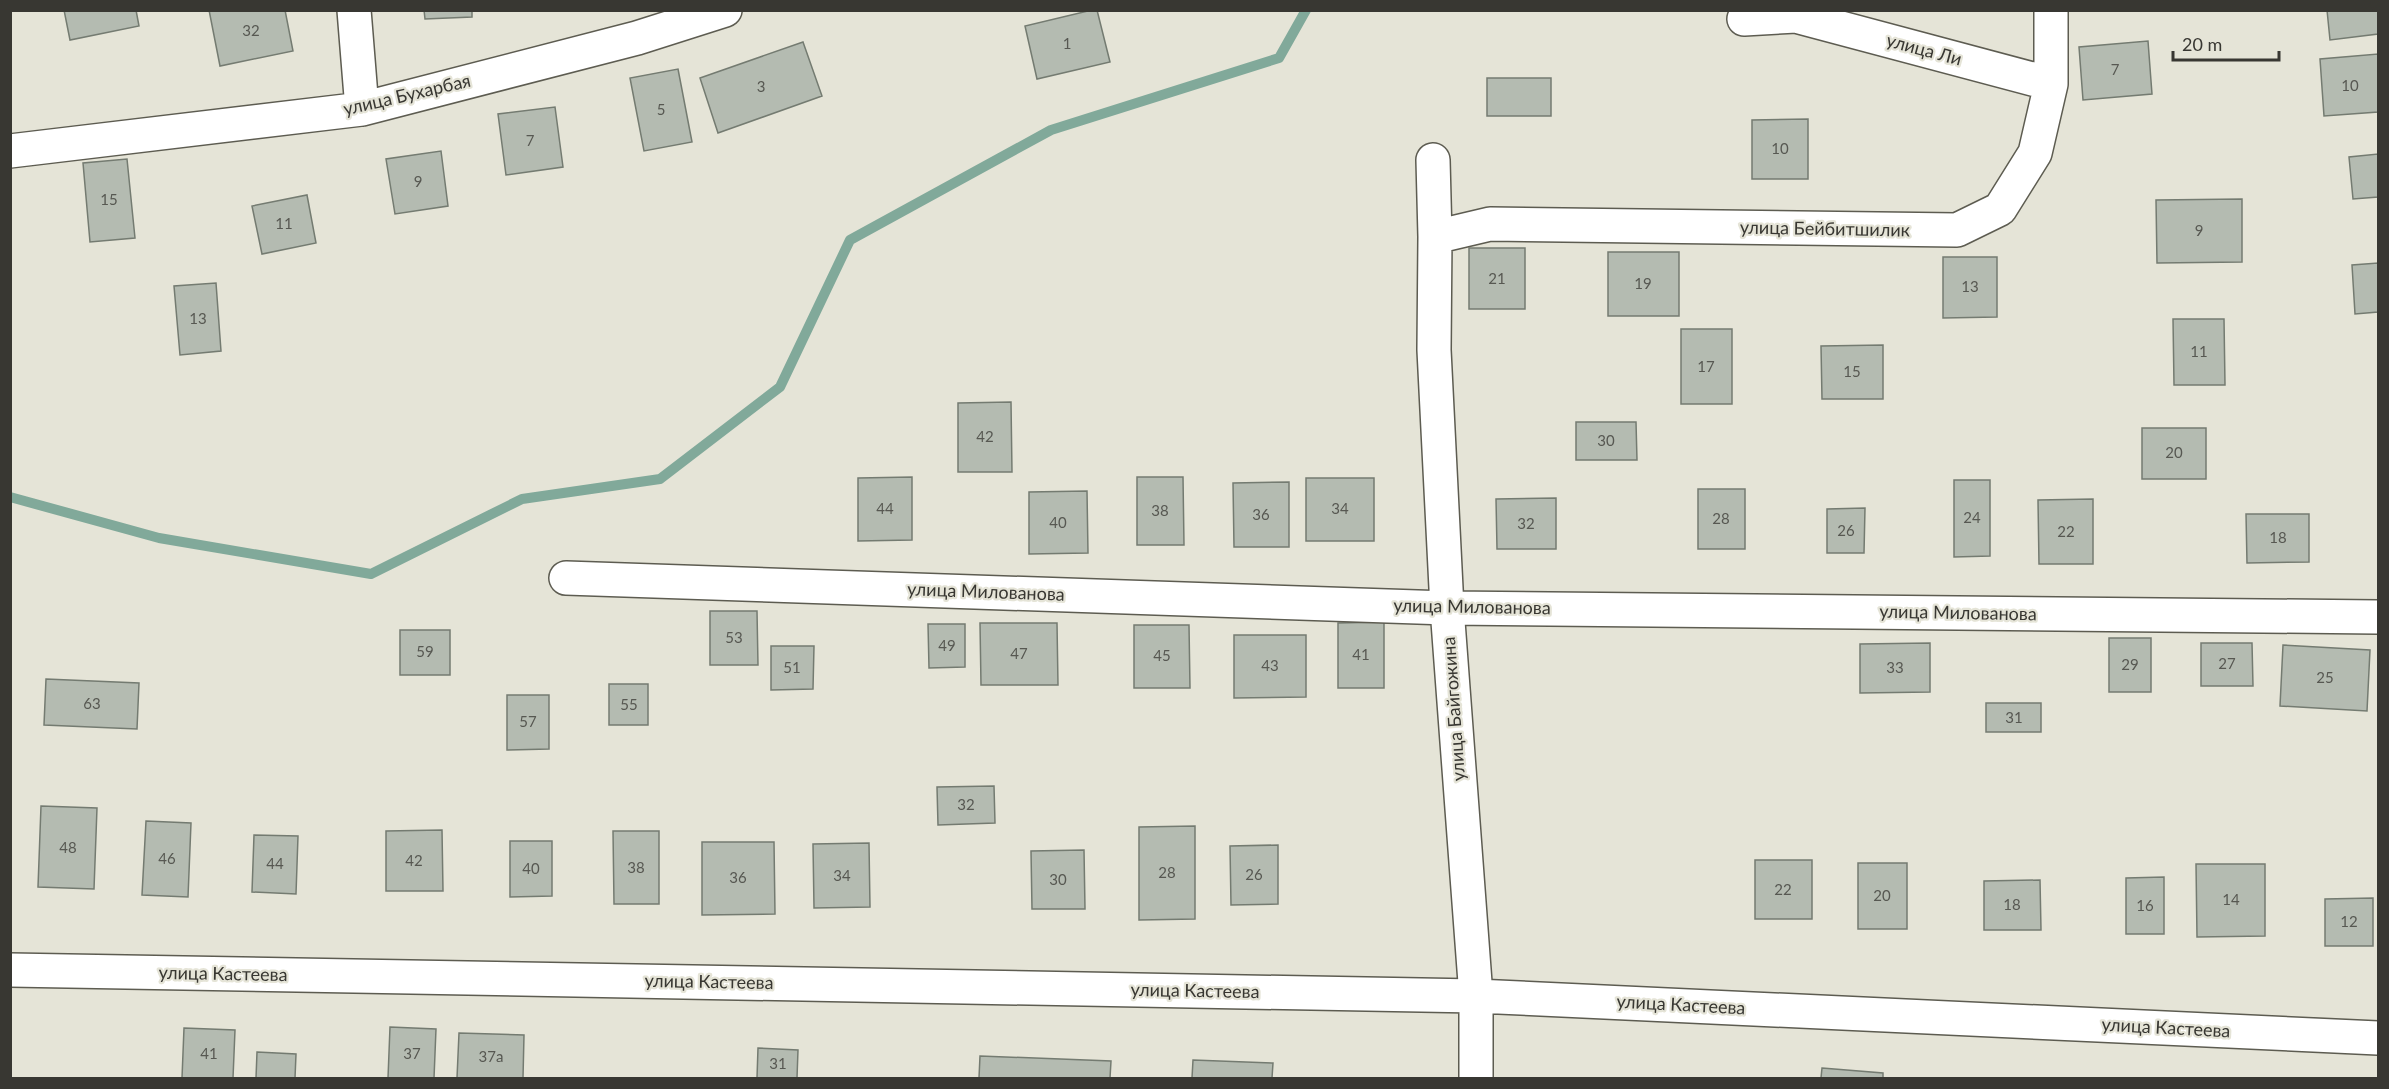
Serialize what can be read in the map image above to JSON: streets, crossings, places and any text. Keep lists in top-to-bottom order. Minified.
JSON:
{"streets":{"street":["улица Ли","улица Бухарбая","улица Бейбитшилик","улица Милованова","улица Байгожина","улица Кастеева"]},"crossings":[["улица Ли","улица Бейбитшилик"],["улица Бейбитшилик","улица Байгожина"],["улица Милованова","улица Байгожина"],["улица Байгожина","улица Кастеева"]],"house_numbers":["32","1","7","10","3","5","7","10","9","15","11","9","21","19","13","13","11","17","15","42","30","20","44","34","38","36","24","28","40","32","26","22","18","53","49","59","47","41","45","27","29","43","51","33","25","63","55","31","57","32","48","46","42","44","38","40","28","26","34","36","30","22","20","14","18","16","12","41","37","37а","31"],"scale_bar":"20 m"}
